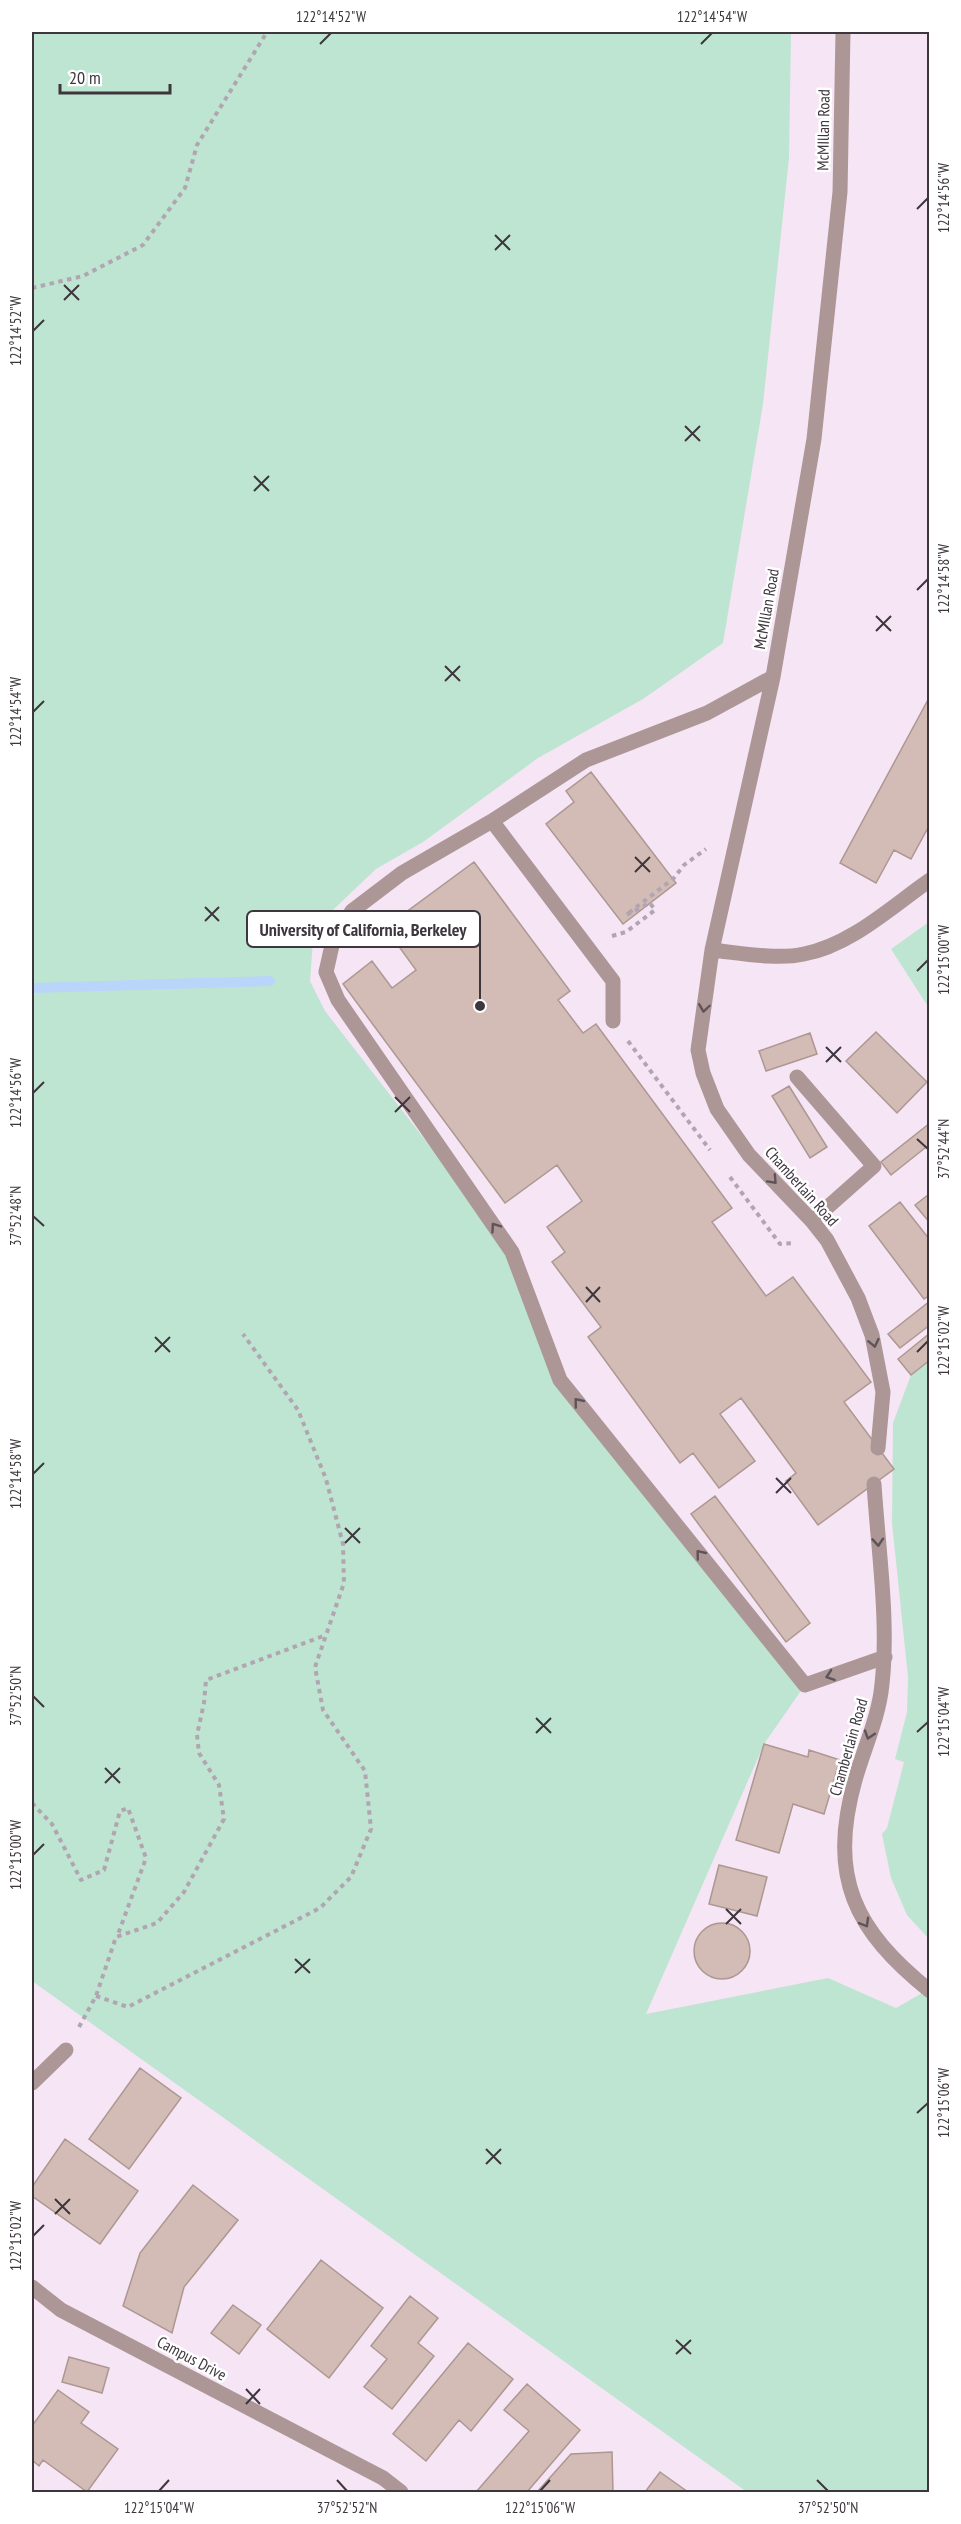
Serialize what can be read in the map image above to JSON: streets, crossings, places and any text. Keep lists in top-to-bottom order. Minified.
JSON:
{"streets":{"street":["McMIllan Road","Chamberlain Road","Campus Drive"]},"crossings":[["McMIllan Road","Chamberlain Road"]],"one_way":["Chamberlain Road"],"places":["University of California, Berkeley"],"scale_bar":"20 m","coordinates":["122°14'52\"W","122°14'54\"W","122°14'56\"W","122°14'58\"W","122°15'00\"W","37°52'44\"N","37°52'48\"N","122°15'02\"W","37°52'50\"N","122°15'04\"W","122°15'06\"W","37°52'52\"N"]}
